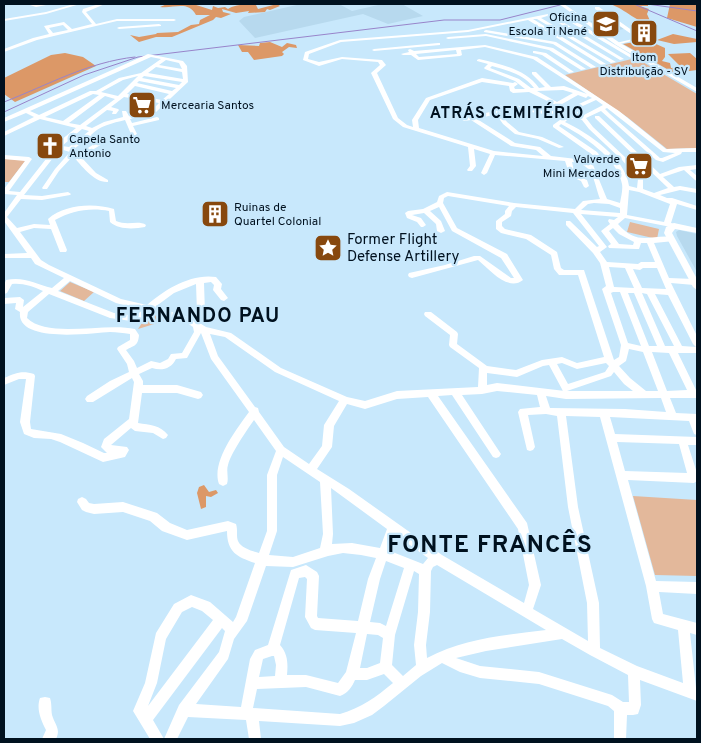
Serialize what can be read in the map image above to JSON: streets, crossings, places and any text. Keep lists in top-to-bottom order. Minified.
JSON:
{"districts":["ATRÁS CEMITÉRIO","FERNANDO PAU","FONTE FRANCÊS"],"places":{"school or university":["Oficina Escola Ti Nené"],"building":["Itom Distribuição - SV","Ruinas de Quartel Colonial"],"supermarket":["Mercearia Santos","Valverde Mini Mercados"],"church":["Capela Santo Antonio"],"place":["Former Flight Defense Artillery"]}}
